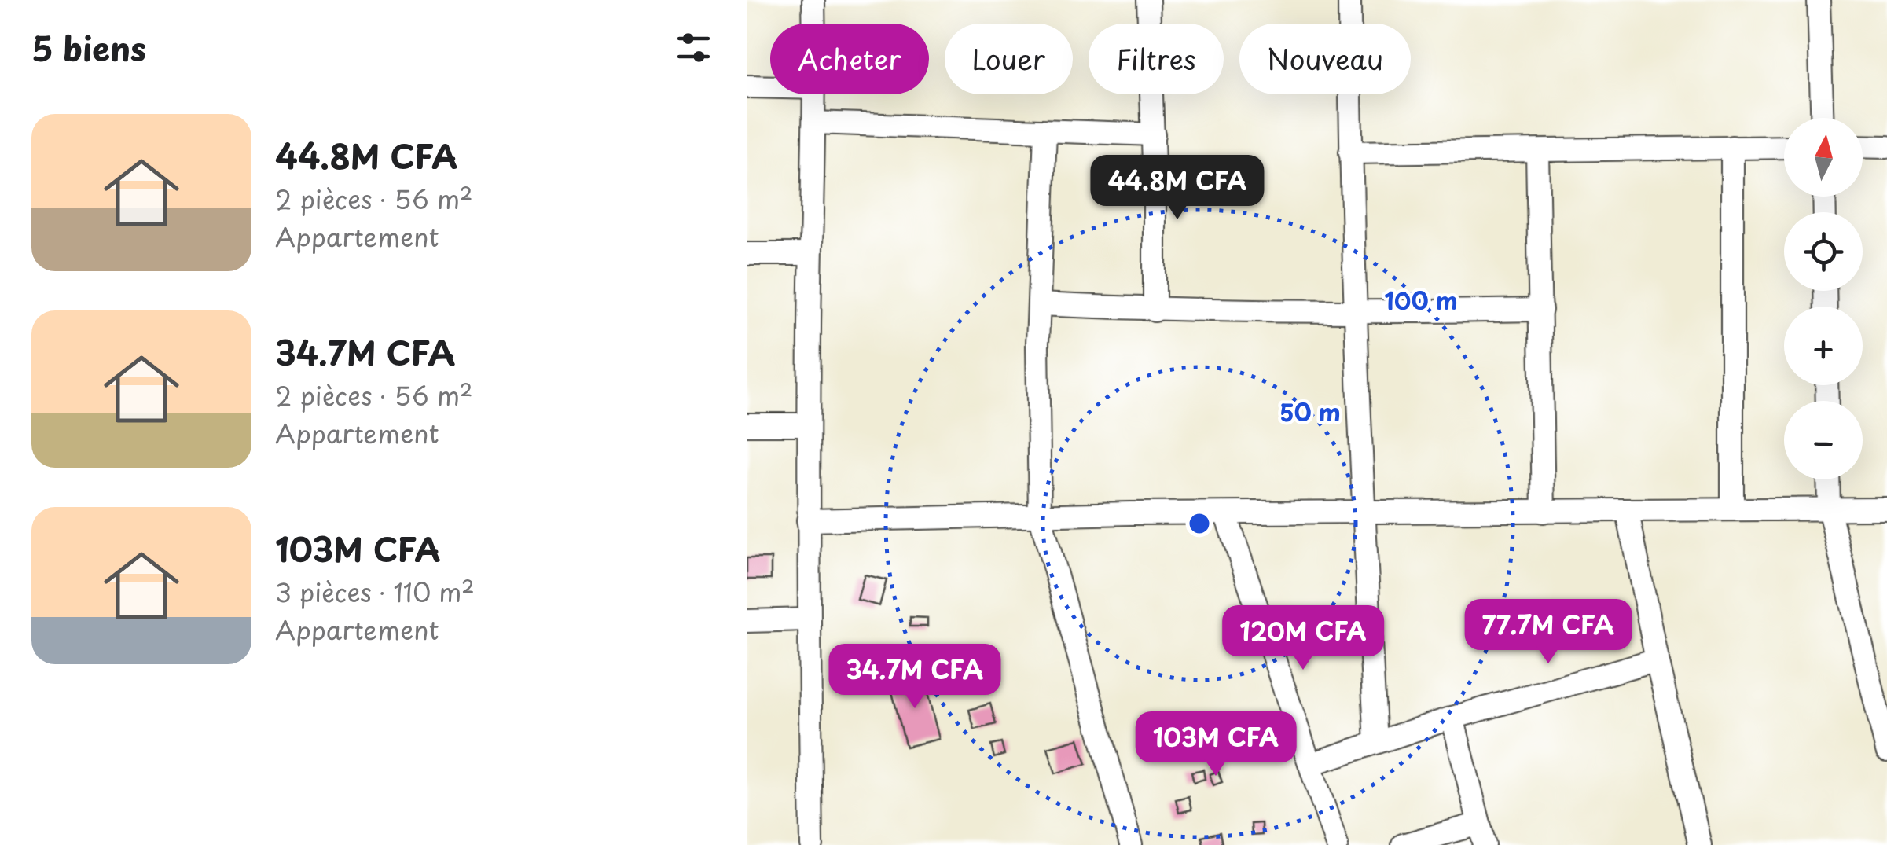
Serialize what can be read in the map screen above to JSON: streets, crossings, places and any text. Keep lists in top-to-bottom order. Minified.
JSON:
{"north":"top","page":{"heading":"5 biens","chip":["Acheter","Louer","Filtres","Nouveau"],"list":[{"name":"44.8M CFA","note":"2 pièces · 56 m² · Appartement"},{"name":"34.7M CFA","note":"2 pièces · 56 m² · Appartement"},{"name":"103M CFA","note":"3 pièces · 110 m² · Appartement"}],"map_buttons":["+","−"],"price":["44.8M CFA","77.7M CFA","120M CFA","34.7M CFA","103M CFA"]},"rings":["100 m","50 m"]}
